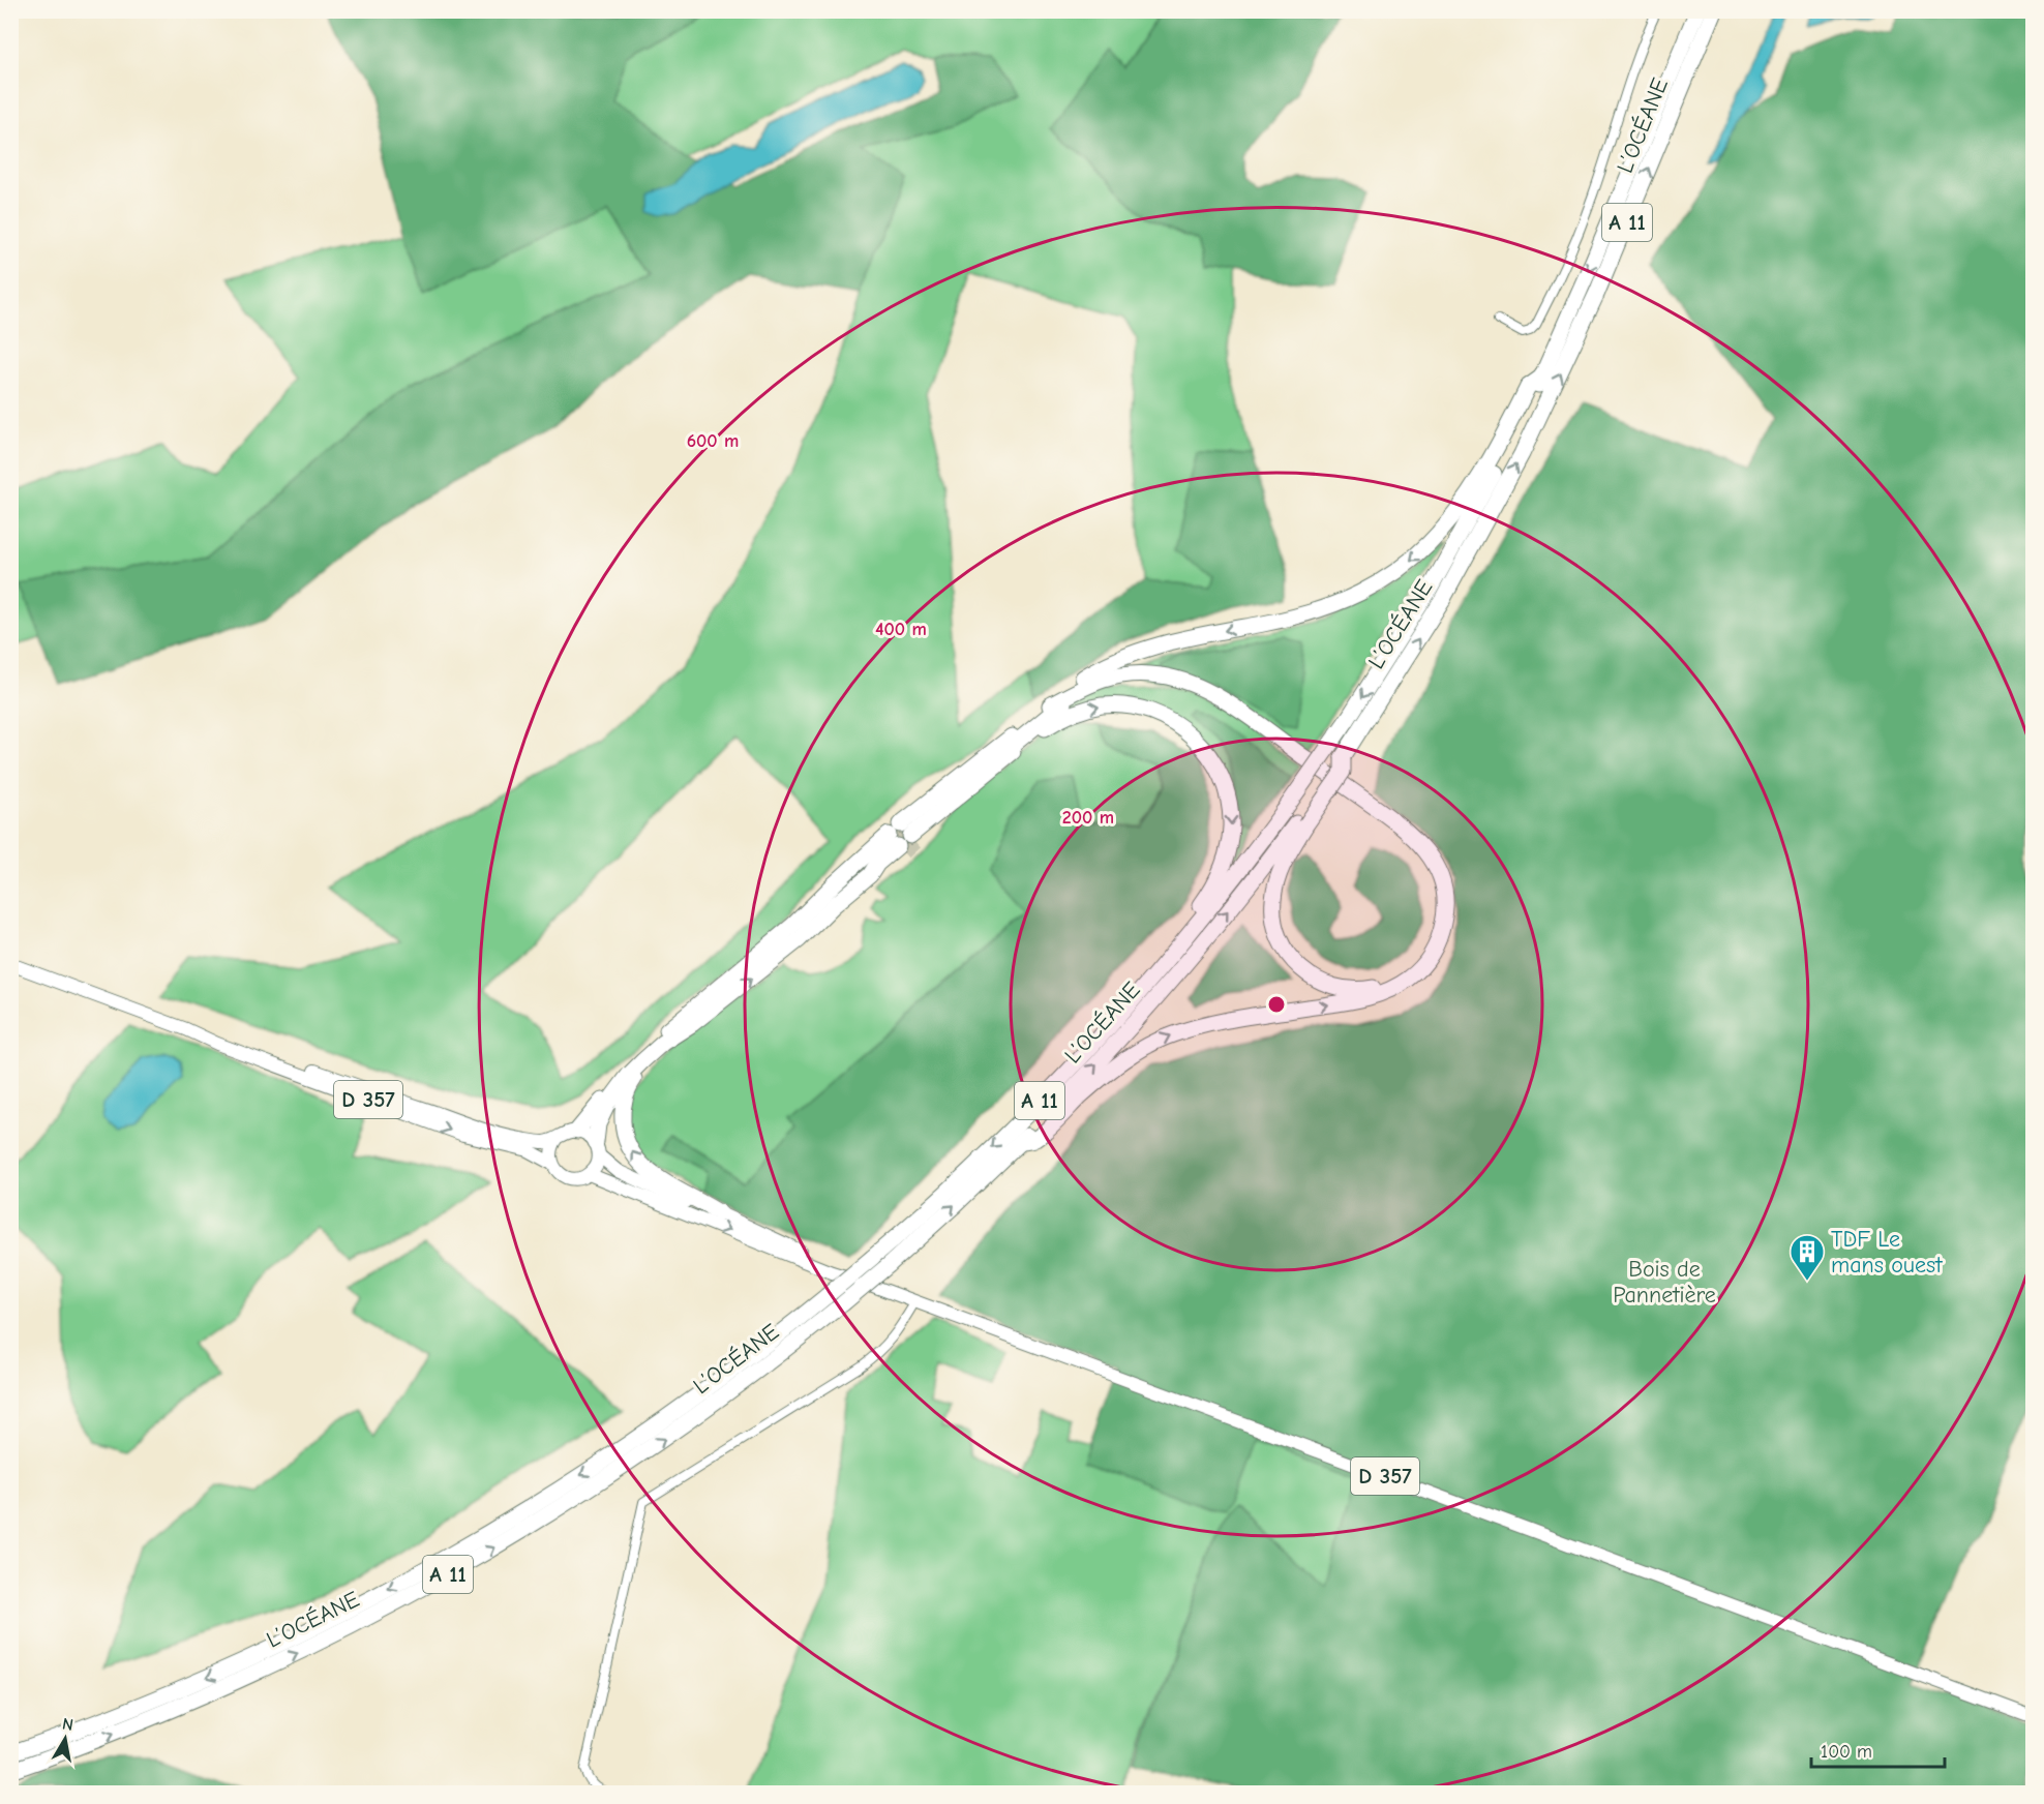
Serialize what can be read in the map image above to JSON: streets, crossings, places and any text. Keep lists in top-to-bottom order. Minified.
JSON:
{"streets":{"highway":["L’OCÉANE","A 11"],"main road":["D 357"]},"parks":["Bois de Pannetière"],"places":{"building":["TDF Le mans ouest"]},"scale_bar":"100 m","north":"top","rings":["600 m","400 m","200 m"]}
